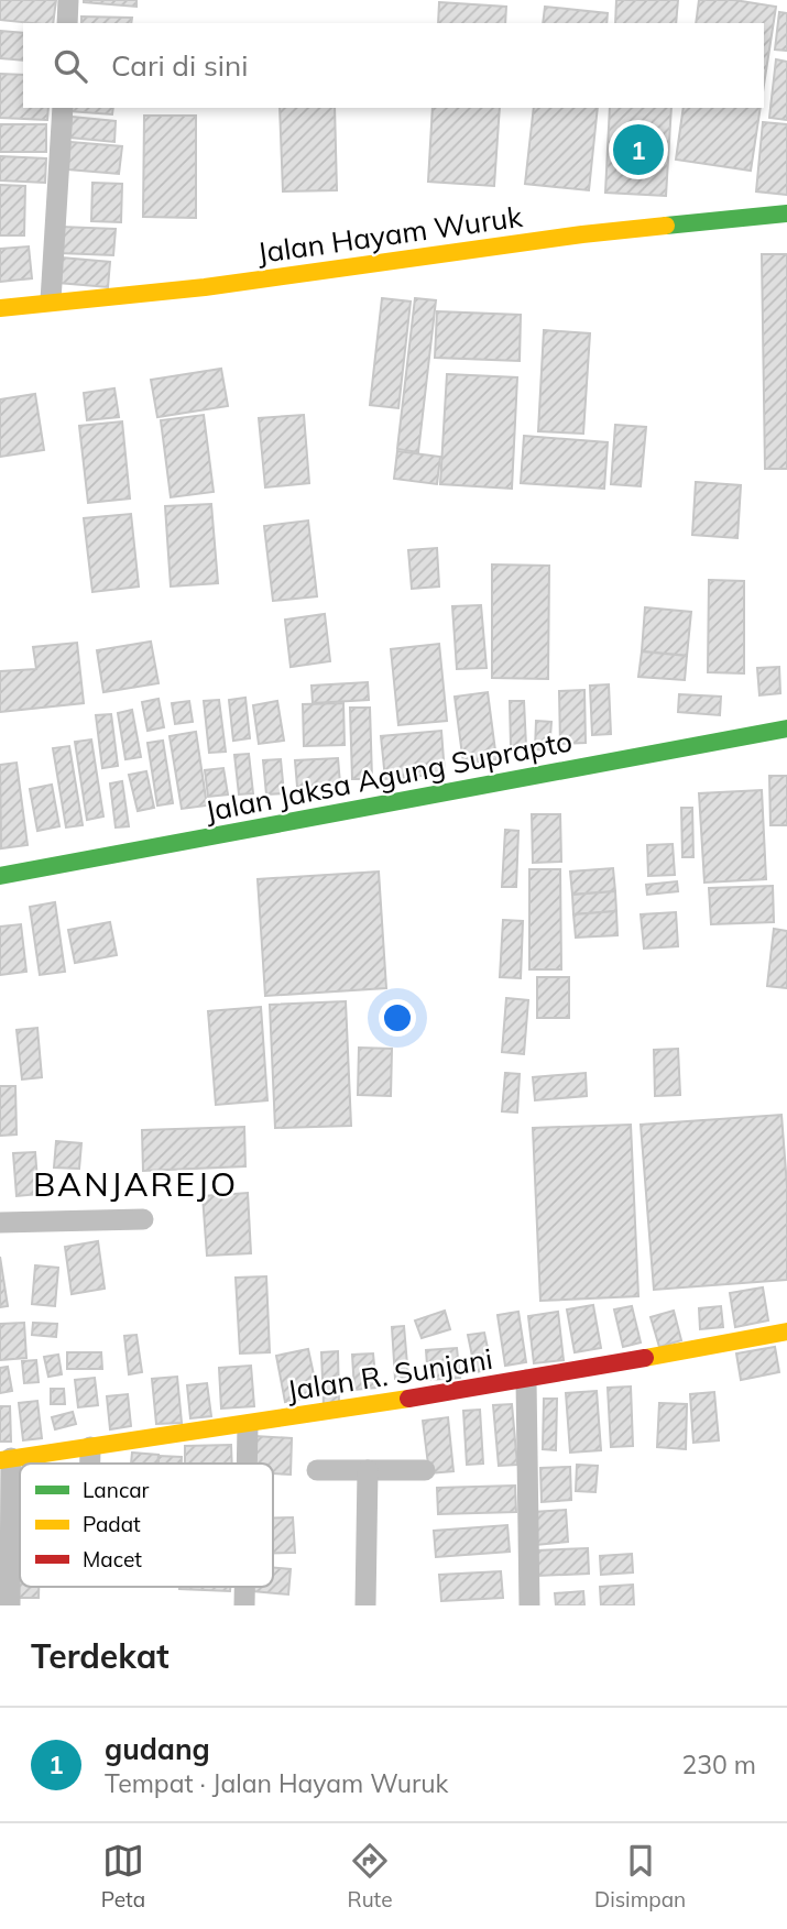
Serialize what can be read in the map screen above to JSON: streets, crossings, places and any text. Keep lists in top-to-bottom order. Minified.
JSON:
{"streets":{"street":["Jalan Hayam Wuruk","Jalan Jaksa Agung Suprapto","Jalan R. Sunjani"]},"districts":["BANJAREJO"],"legend":["Lancar","Padat","Macet"],"page":{"search":"Cari di sini","pins":"1","heading":"Terdekat","list":[{"mark":"1","name":"gudang","note":"Tempat · Jalan Hayam Wuruk","value":"230 m"}],"nav":["Peta","Rute","Disimpan"]}}
